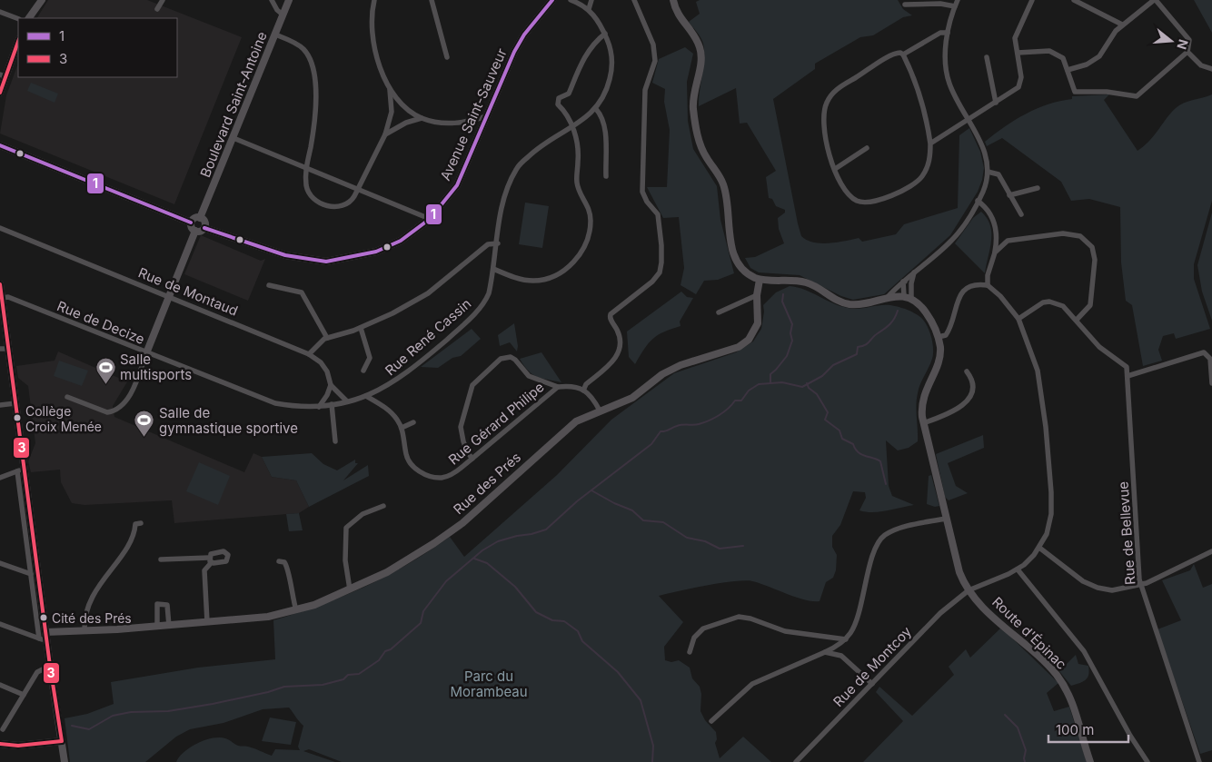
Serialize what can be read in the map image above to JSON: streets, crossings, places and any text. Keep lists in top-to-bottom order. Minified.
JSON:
{"streets":{"street":["Boulevard Saint-Antoine","Avenue Saint-Sauveur","Rue de Montaud","Rue de Decize","Rue René Cassin","Rue Gérard Philipe","Rue des Prés","Rue de Bellevue","Route d'Épinac","Rue de Montcoy"]},"crossings":[["Boulevard Saint-Antoine","Avenue Saint-Sauveur"],["Rue de Montaud","Rue de Decize"],["Rue de Montaud","Rue René Cassin"],["Rue de Decize","Rue René Cassin"],["Rue René Cassin","Rue Gérard Philipe"],["Route d'Épinac","Rue de Montcoy"]],"parks":["Parc du Morambeau"],"places":{"sports":["Salle multisports","Salle de gymnastique sportive"],"other":["Collège Croix Menée","Cité des Prés"]},"lines":["transit line 1","transit line 3"],"legend":["1","3"],"scale_bar":"100 m","north":"right"}
